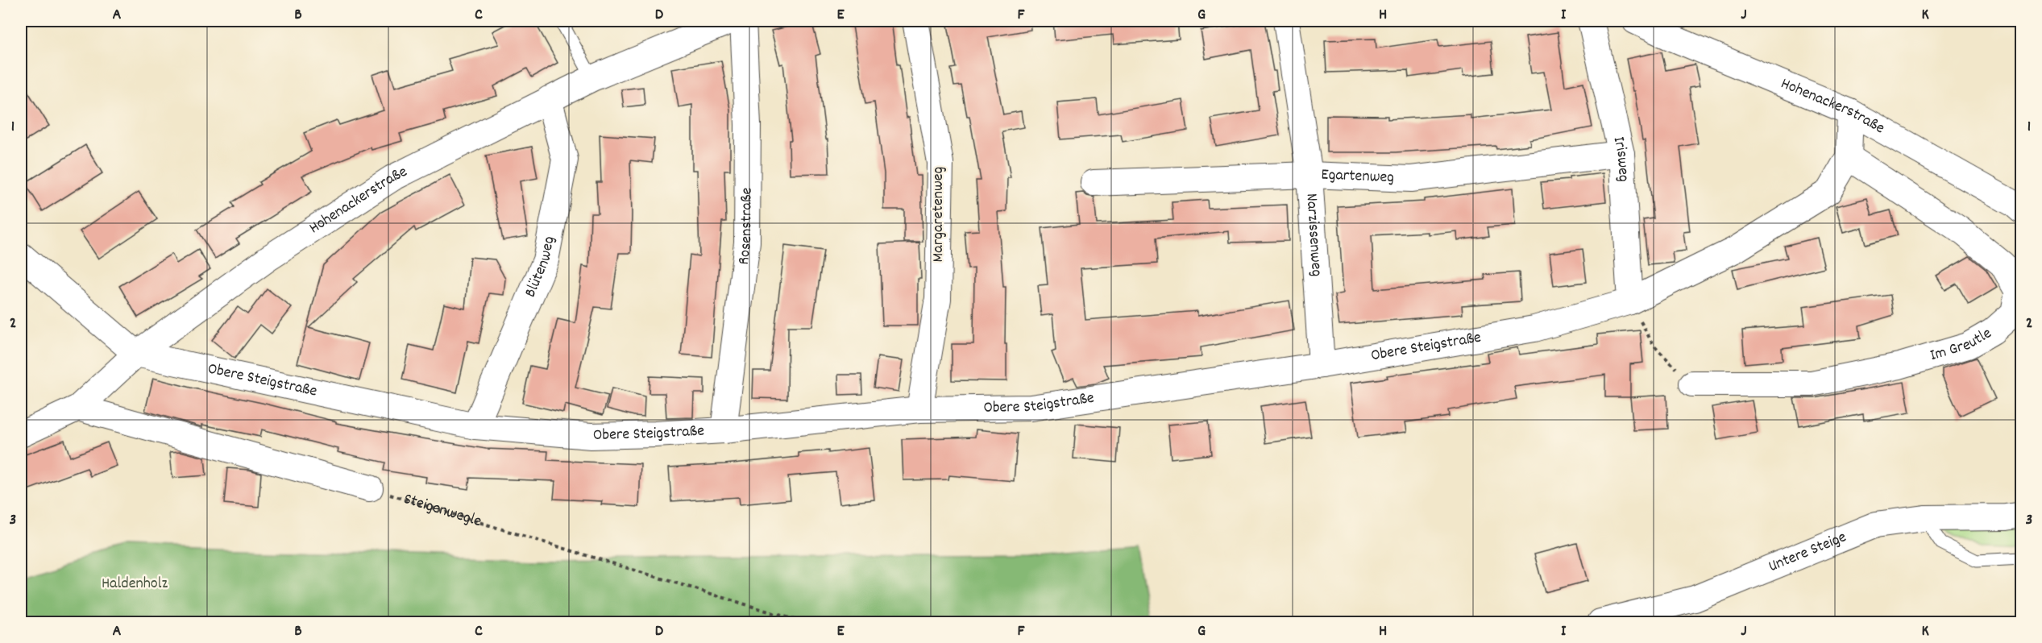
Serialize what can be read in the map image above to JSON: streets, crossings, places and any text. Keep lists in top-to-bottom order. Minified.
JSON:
{"streets":{"street":["Hohenackerstraße","Irisweg","Egartenweg","Margaretenweg","Rosenstraße","Narzissenweg","Blütenweg","Im Greutle","Obere Steigstraße","Untere Steige"],"path":["Steigenwegle"]},"crossings":[["Hohenackerstraße","Blütenweg"],["Hohenackerstraße","Obere Steigstraße"],["Irisweg","Egartenweg"],["Irisweg","Obere Steigstraße"],["Egartenweg","Narzissenweg"],["Margaretenweg","Obere Steigstraße"],["Rosenstraße","Obere Steigstraße"],["Narzissenweg","Obere Steigstraße"],["Blütenweg","Obere Steigstraße"],["Im Greutle","Obere Steigstraße"]],"parks":["Haldenholz"],"grid":{"columns":["A","B","C","D","E","F","G","H","I","J","K"],"rows":["1","2","3"]}}
